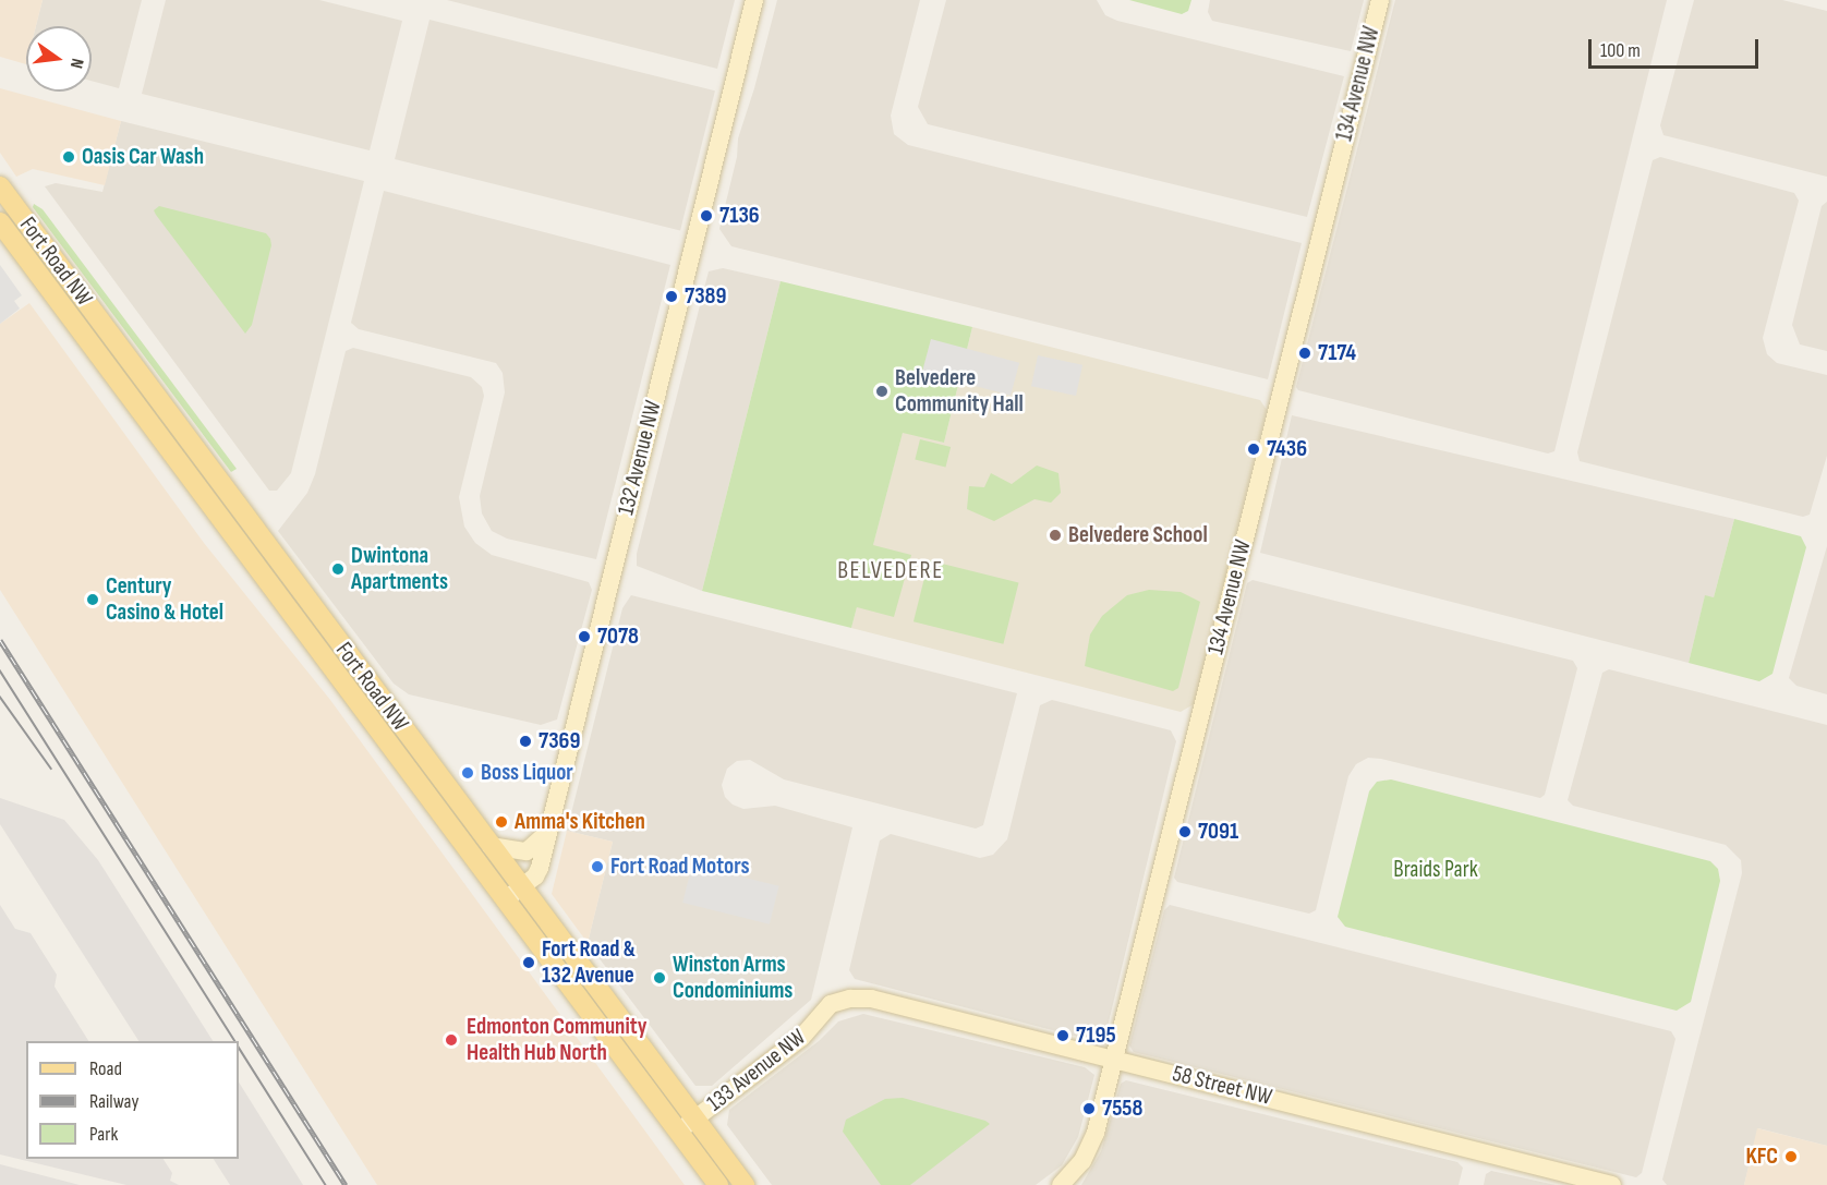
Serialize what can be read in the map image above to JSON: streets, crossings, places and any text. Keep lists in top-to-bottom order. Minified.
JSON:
{"streets":{"main road":["Fort Road NW"],"street":["134 Avenue NW","132 Avenue NW","133 Avenue NW","58 Street NW"]},"crossings":[["134 Avenue NW","58 Street NW"],["Fort Road NW","132 Avenue NW"],["Fort Road NW","133 Avenue NW"],["133 Avenue NW","58 Street NW"]],"districts":["BELVEDERE"],"parks":["Braids Park"],"places":["Oasis Car Wash","7136","7389","7174","Belvedere Community Hall","7436","Belvedere School","Dwintona Apartments","Century Casino & Hotel","7078","7369","Boss Liquor","Amma's Kitchen","7091","Fort Road Motors","Fort Road & 132 Avenue","Winston Arms Condominiums","7195","Edmonton Community Health Hub North","7558","KFC"],"legend":["Road","Railway","Park"],"scale_bar":"100 m","north":"right"}
